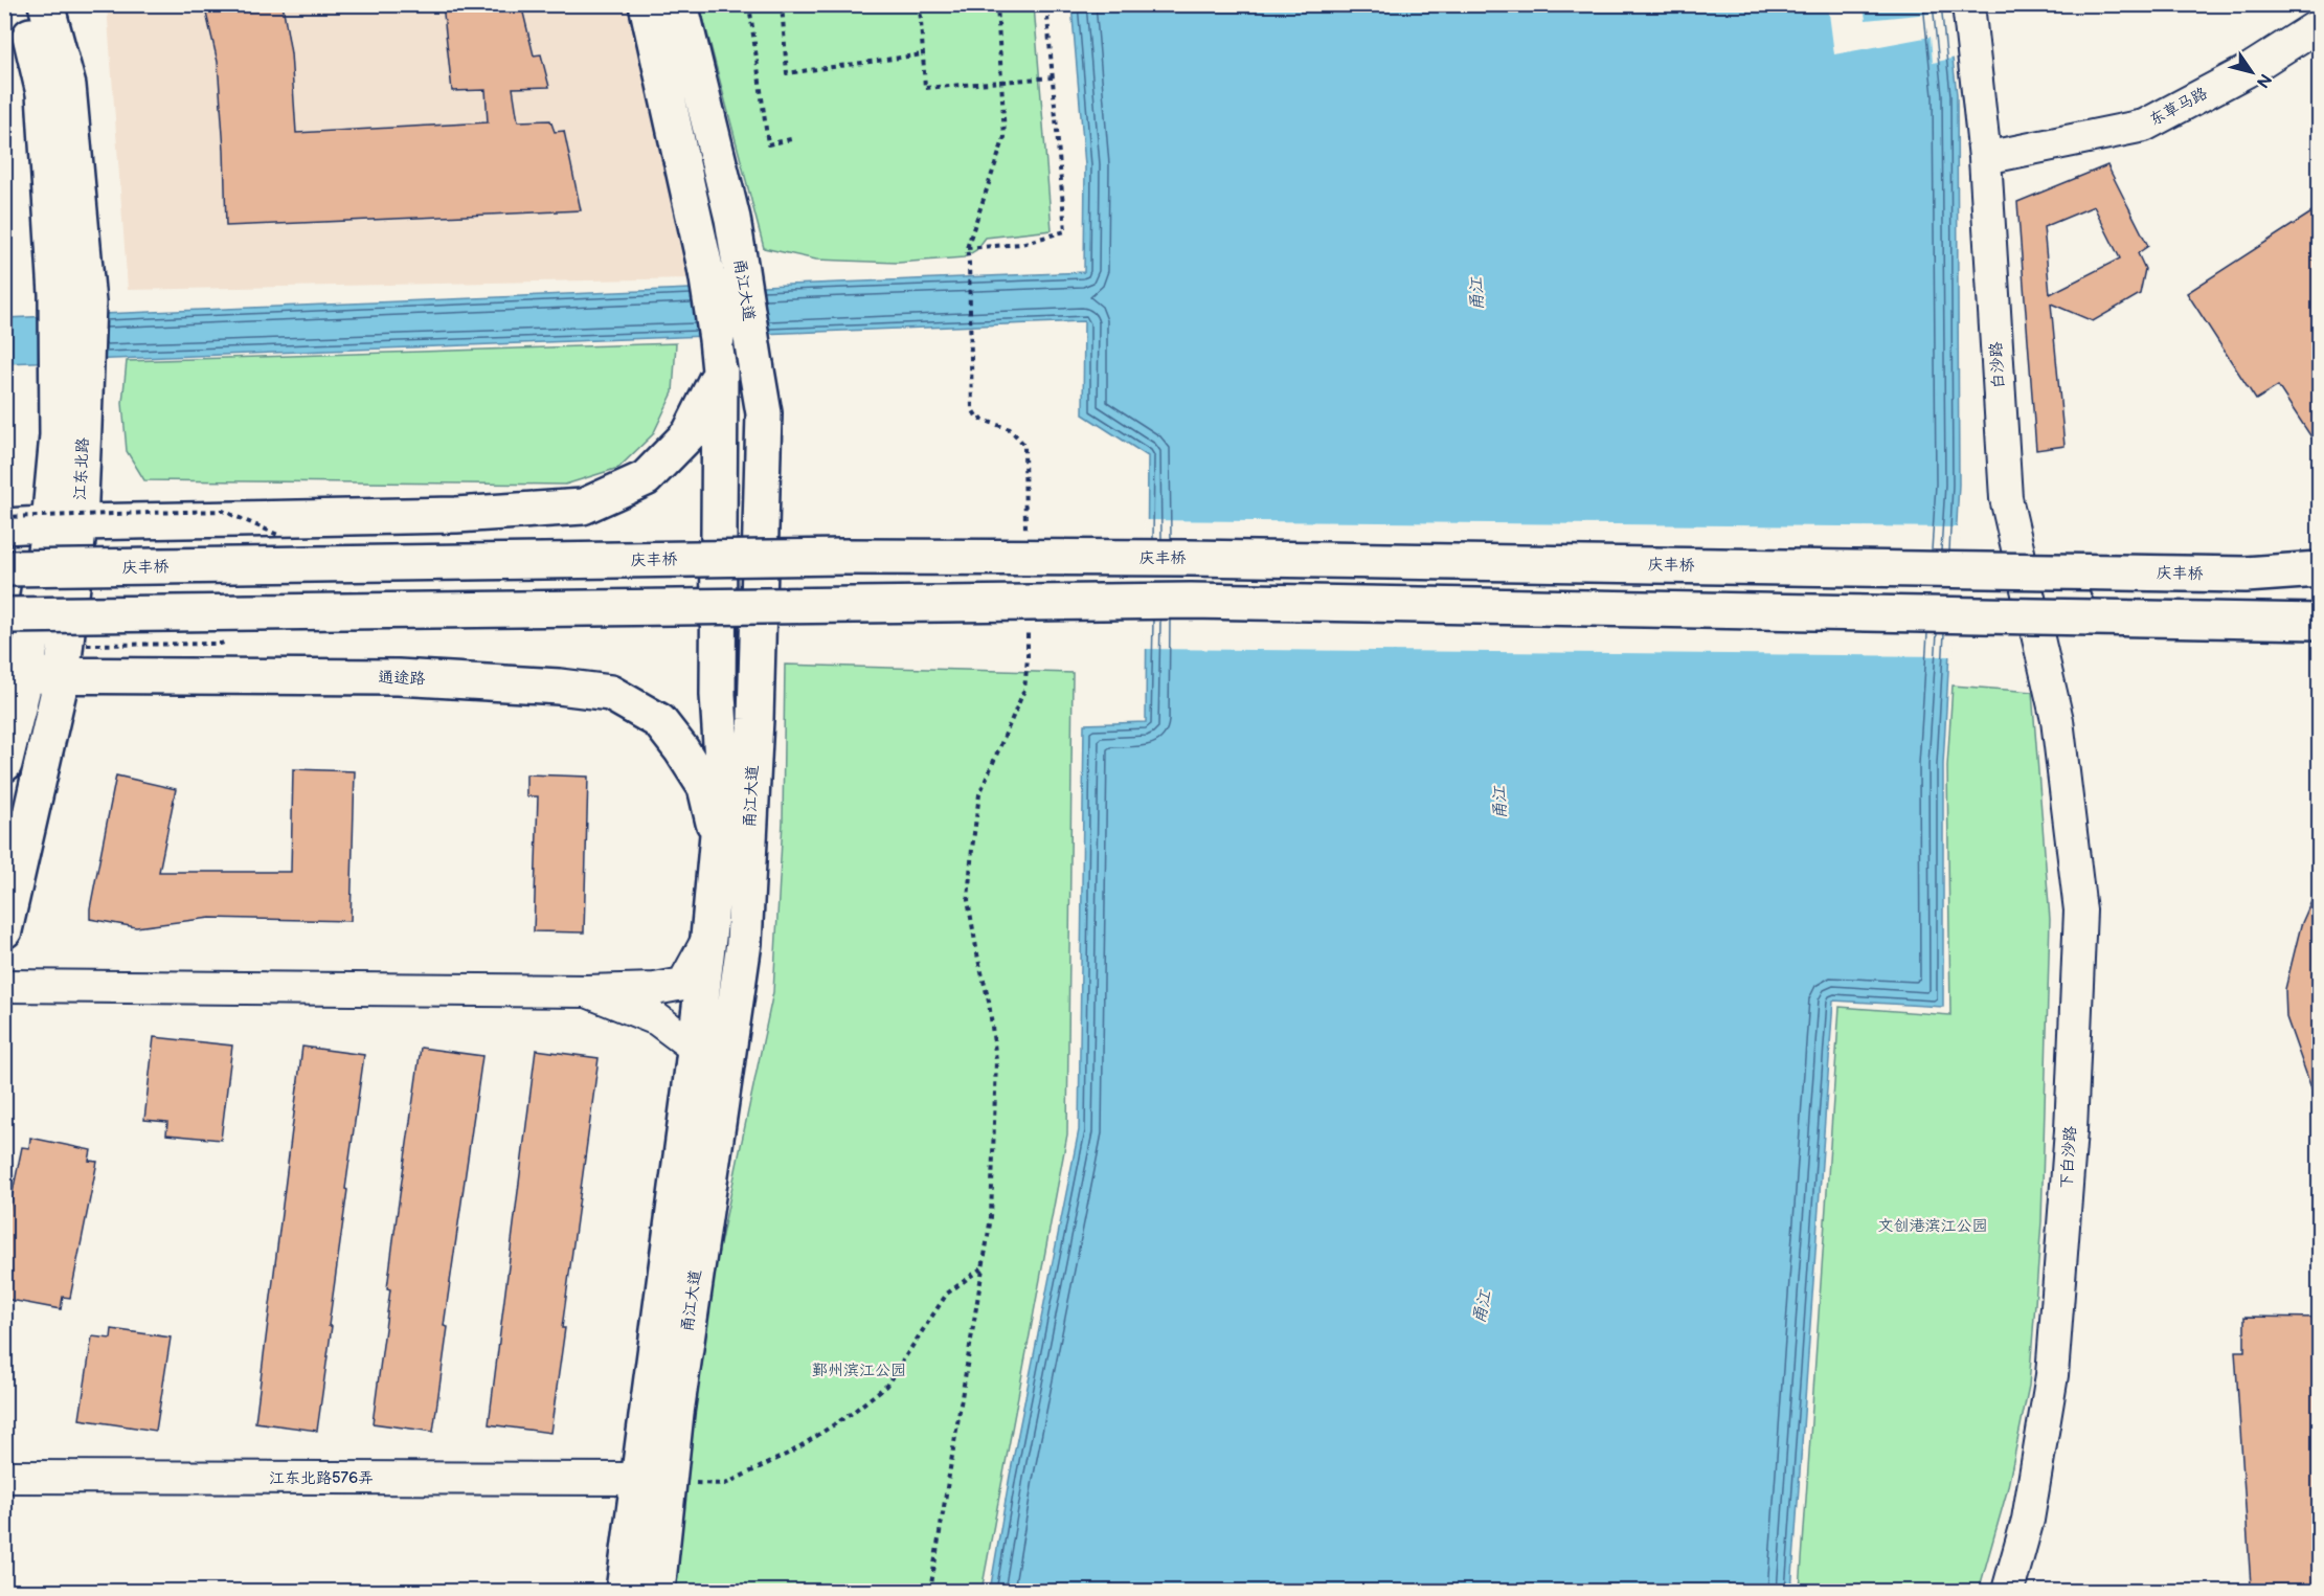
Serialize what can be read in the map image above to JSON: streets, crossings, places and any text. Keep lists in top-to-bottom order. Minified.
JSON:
{"streets":{"main road":["甬江大道","江东北路","庆丰桥","通途路"],"street":["东草马路","白沙路","下白沙路","江东北路576弄"]},"crossings":[["东草马路","白沙路"],["甬江大道","通途路"],["甬江大道","江东北路576弄"],["白沙路","下白沙路"],["江东北路","通途路"]],"water":["甬江"],"parks":["文创港滨江公园","鄞州滨江公园"],"north":"bottom right"}
